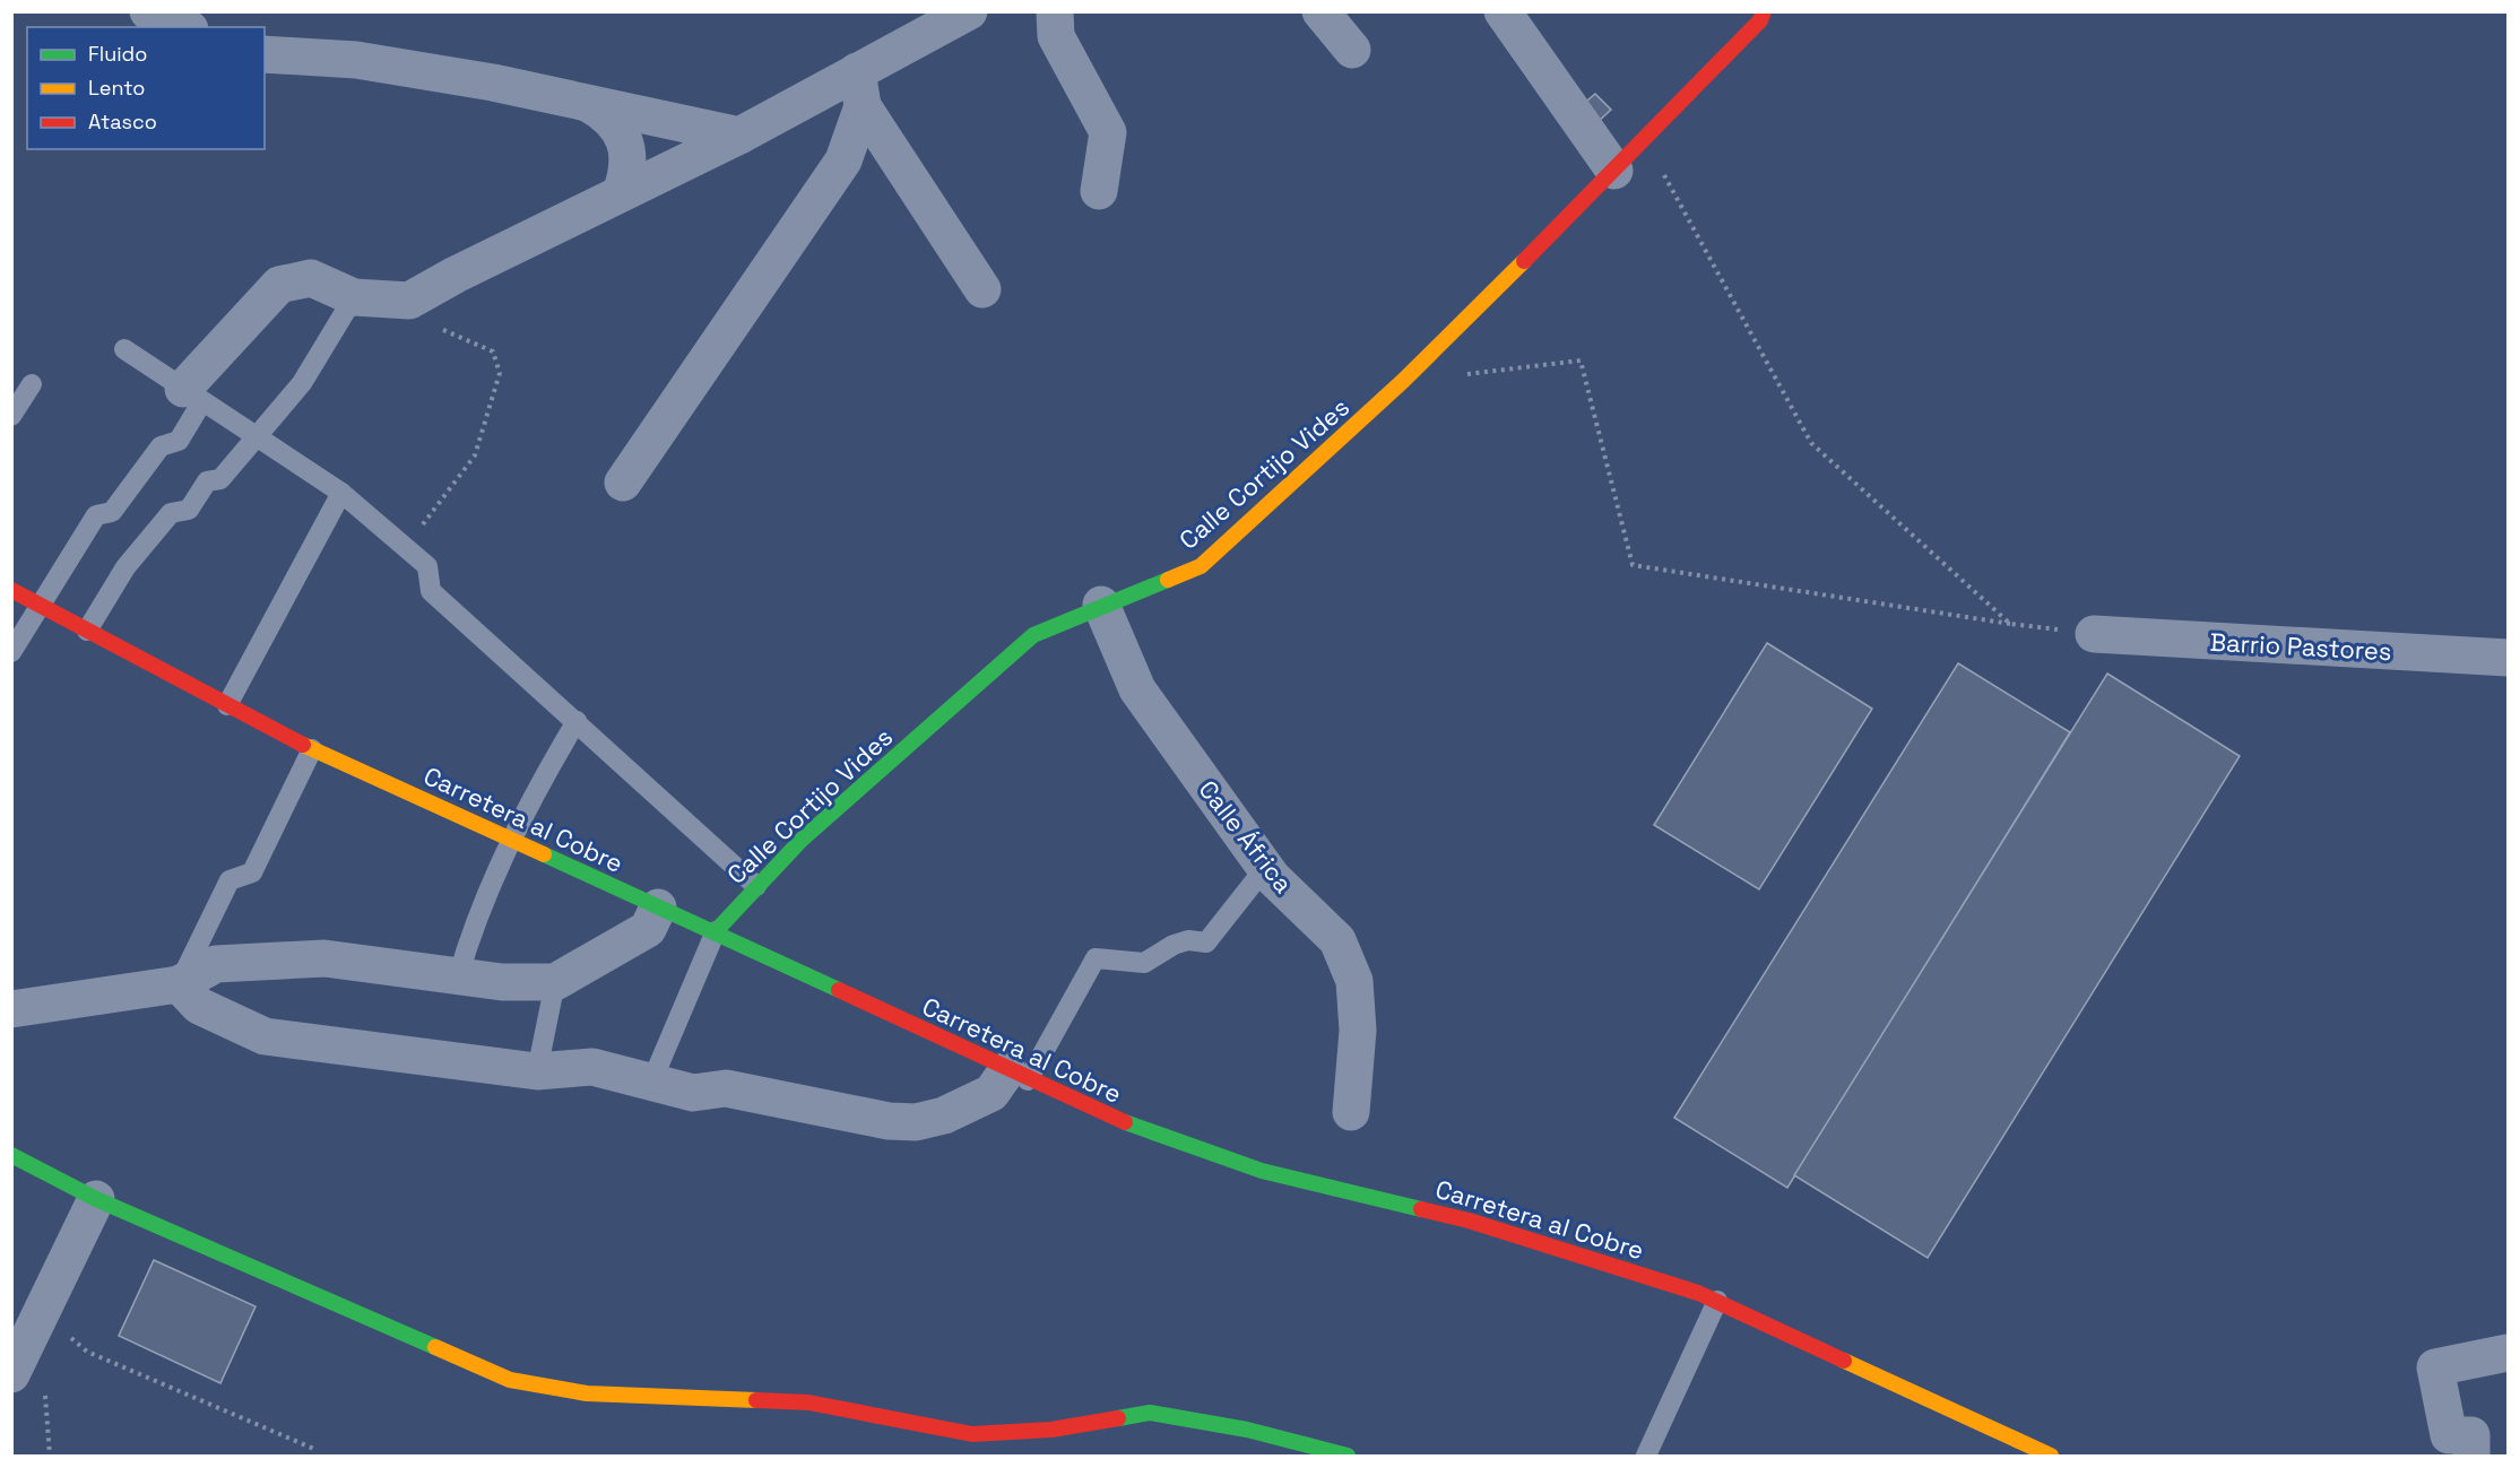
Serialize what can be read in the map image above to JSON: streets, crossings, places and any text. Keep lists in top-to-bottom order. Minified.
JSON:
{"streets":{"street":["Calle Cortijo Vides","Barrio Pastores","Carretera al Cobre","Calle África"]},"crossings":[["Calle Cortijo Vides","Carretera al Cobre"],["Calle Cortijo Vides","Calle África"]],"legend":["Fluido","Lento","Atasco"]}
